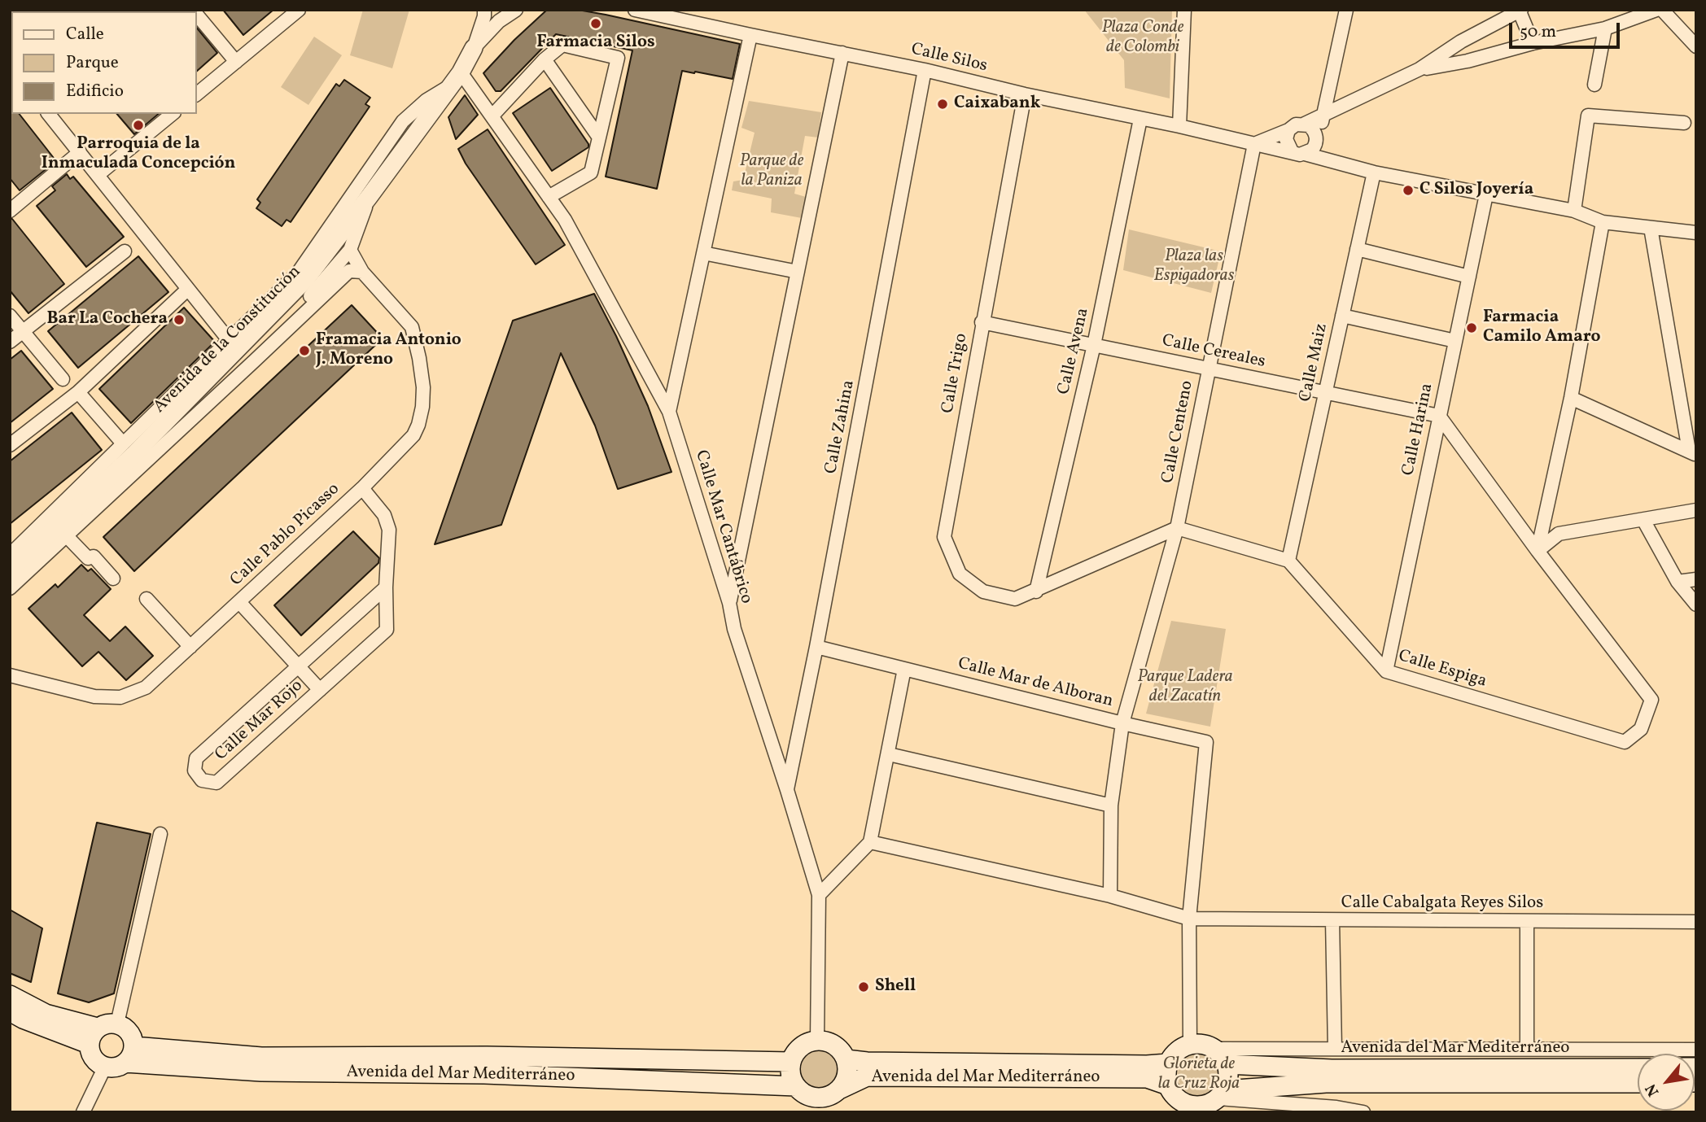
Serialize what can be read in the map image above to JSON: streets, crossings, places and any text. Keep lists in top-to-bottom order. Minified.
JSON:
{"streets":{"main road":["Avenida del Mar Mediterráneo"],"street":["Calle Silos","Avenida de la Constitución","Calle Avena","Calle Cereales","Calle Maiz","Calle Trigo","Calle Zahina","Calle Harina","Calle Centeno","Calle Mar Cantábrico","Calle Pablo Picasso","Calle Espiga","Calle Mar de Alboran","Calle Mar Rojo","Calle Cabalgata Reyes Silos"]},"crossings":[["Calle Silos","Calle Avena"],["Calle Silos","Calle Maiz"],["Calle Silos","Calle Trigo"],["Calle Silos","Calle Zahina"],["Calle Silos","Calle Harina"],["Calle Silos","Calle Centeno"],["Avenida de la Constitución","Calle Mar Cantábrico"],["Avenida de la Constitución","Calle Pablo Picasso"],["Calle Avena","Calle Cereales"],["Calle Avena","Calle Trigo"],["Calle Cereales","Calle Maiz"],["Calle Cereales","Calle Trigo"],["Calle Cereales","Calle Harina"],["Calle Cereales","Calle Centeno"],["Calle Maiz","Calle Espiga"],["Calle Trigo","Calle Centeno"],["Calle Zahina","Calle Mar Cantábrico"],["Calle Zahina","Calle Mar de Alboran"],["Calle Harina","Calle Espiga"],["Calle Centeno","Calle Mar de Alboran"],["Calle Centeno","Calle Cabalgata Reyes Silos"],["Calle Mar Cantábrico","Avenida del Mar Mediterráneo"],["Calle Pablo Picasso","Calle Mar Rojo"],["Calle Mar de Alboran","Calle Cabalgata Reyes Silos"]],"parks":["Plaza Conde de Colombi","Parque de la Paniza","Plaza las Espigadoras","Parque Ladera del Zacatín","Glorieta de la Cruz Roja"],"places":["Farmacia Silos","Caixabank","Parroquia de la Inmaculada Concepción","C Silos Joyería","Bar La Cochera","Farmacia Camilo Amaro","Framacia Antonio J. Moreno","Shell"],"legend":["Calle","Parque","Edificio"],"scale_bar":"50 m","north":"bottom left"}
